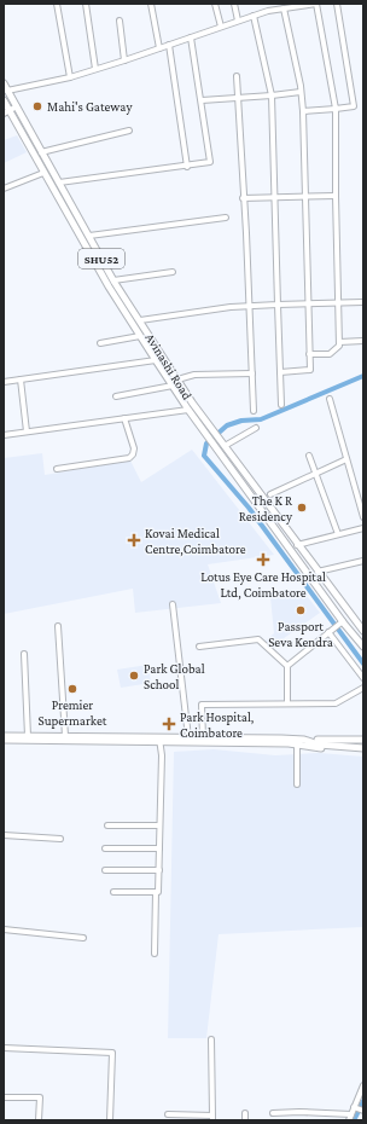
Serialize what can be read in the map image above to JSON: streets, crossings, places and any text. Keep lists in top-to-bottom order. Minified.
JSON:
{"streets":{"main road":["SHU52","Avinashi Road"]},"places":{"other":["Mahi's Gateway","The K R Residency","Passport Seva Kendra","Park Global School","Premier Supermarket"],"health":["Kovai Medical Centre,Coimbatore","Lotus Eye Care Hospital Ltd, Coimbatore","Park Hospital, Coimbatore"]}}
